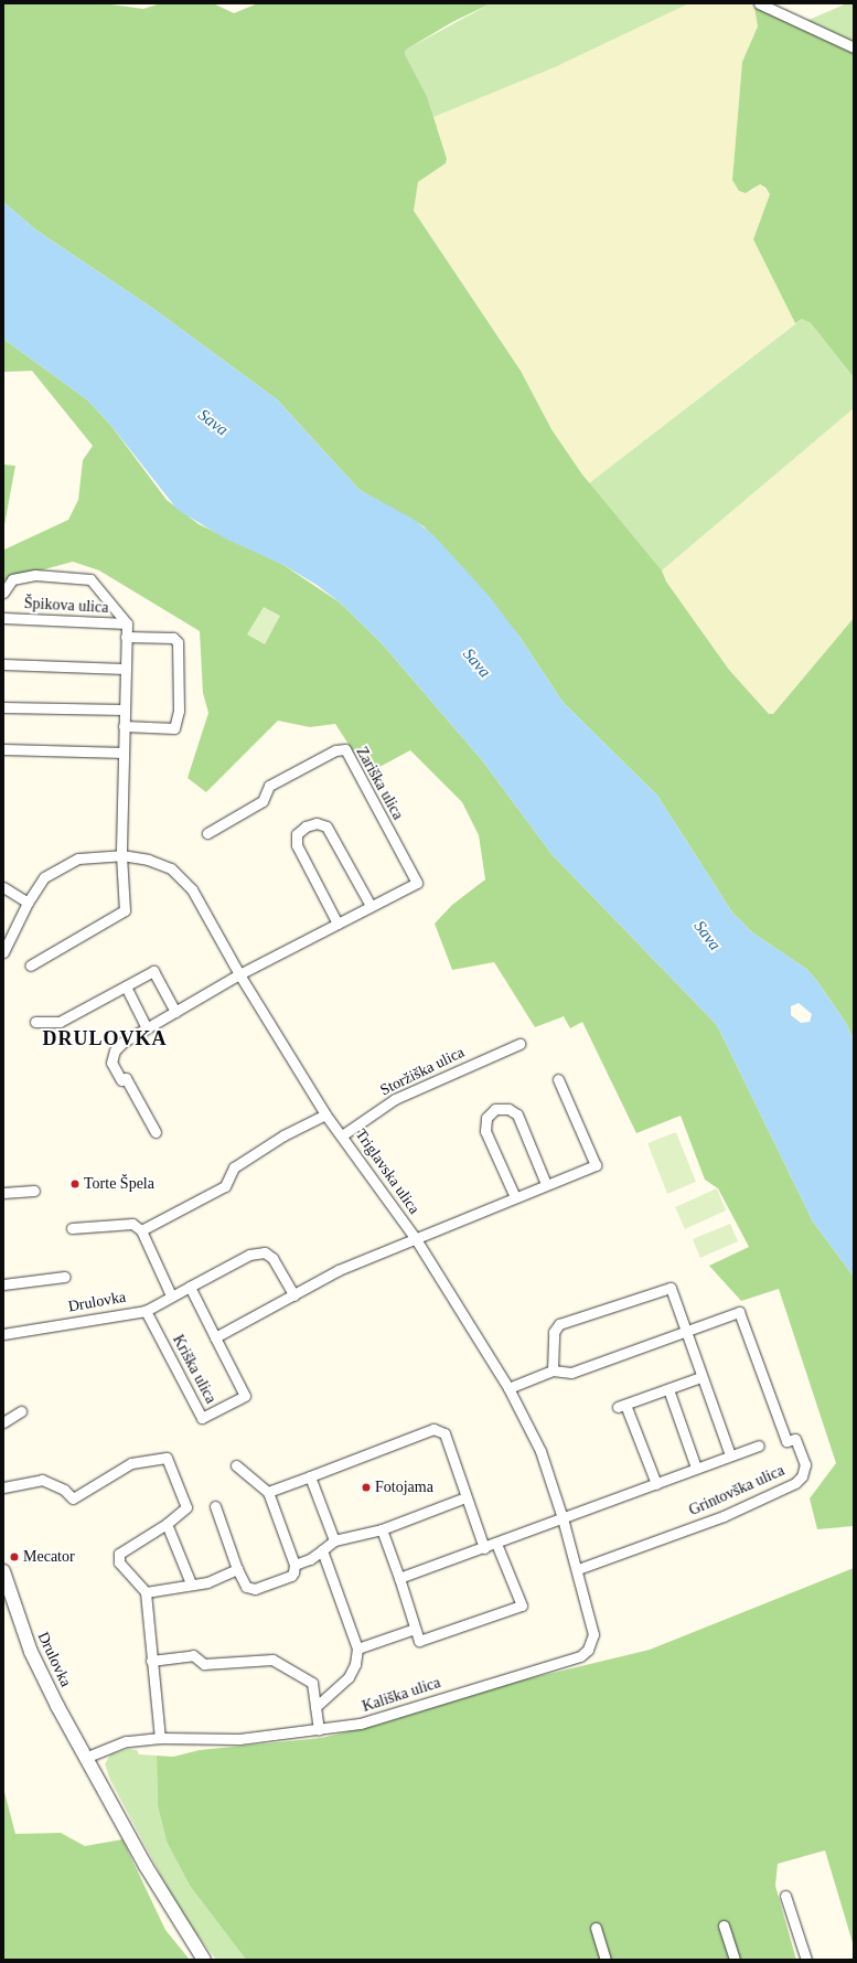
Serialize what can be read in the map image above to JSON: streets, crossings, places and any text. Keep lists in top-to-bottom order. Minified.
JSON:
{"streets":{"street":["Špikova ulica","Zariška ulica","Storžiška ulica","Triglavska ulica","Drulovka","Kriška ulica","Grintovška ulica","Kališka ulica"]},"crossings":[["Špikova ulica","Triglavska ulica"],["Zariška ulica","Triglavska ulica"],["Storžiška ulica","Triglavska ulica"],["Triglavska ulica","Grintovška ulica"],["Triglavska ulica","Kališka ulica"],["Drulovka","Kriška ulica"],["Drulovka","Kališka ulica"],["Grintovška ulica","Kališka ulica"]],"districts":["DRULOVKA"],"water":["Sava"],"places":["Torte Špela","Fotojama","Mecator"]}
